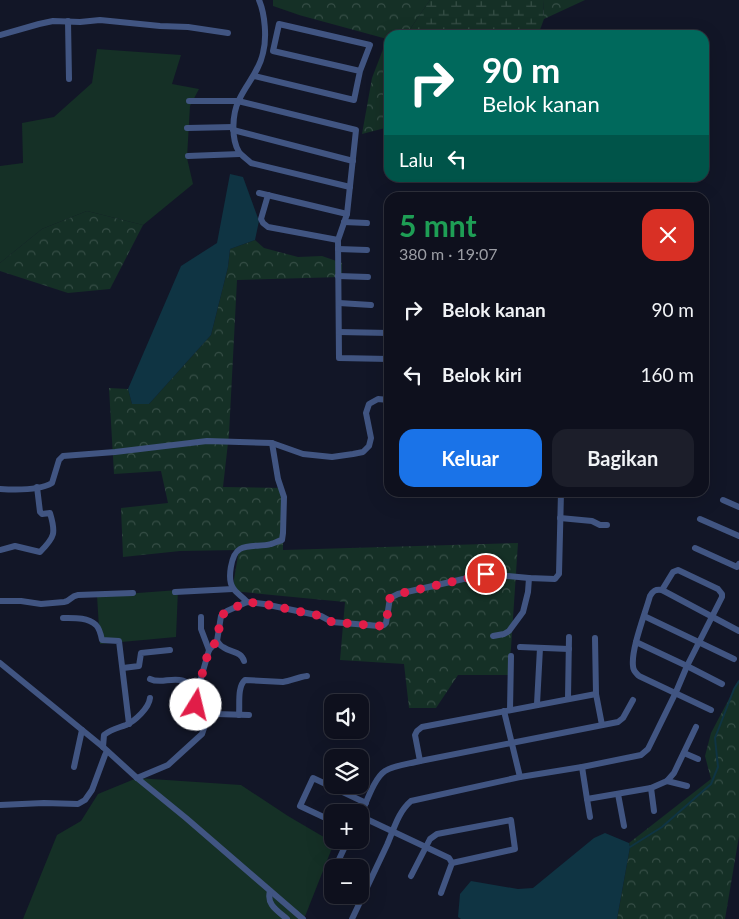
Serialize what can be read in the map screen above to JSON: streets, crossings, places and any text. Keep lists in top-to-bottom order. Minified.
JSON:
{"page":{"turn":["90 m","Belok kanan"],"then":"Lalu","heading":["5 mnt","380 m · 19:07"],"list":[{"name":"Belok kanan","value":"90 m"},{"name":"Belok kiri","value":"160 m"}],"buttons":["Keluar","Bagikan"],"map_buttons":["+","−"]}}
